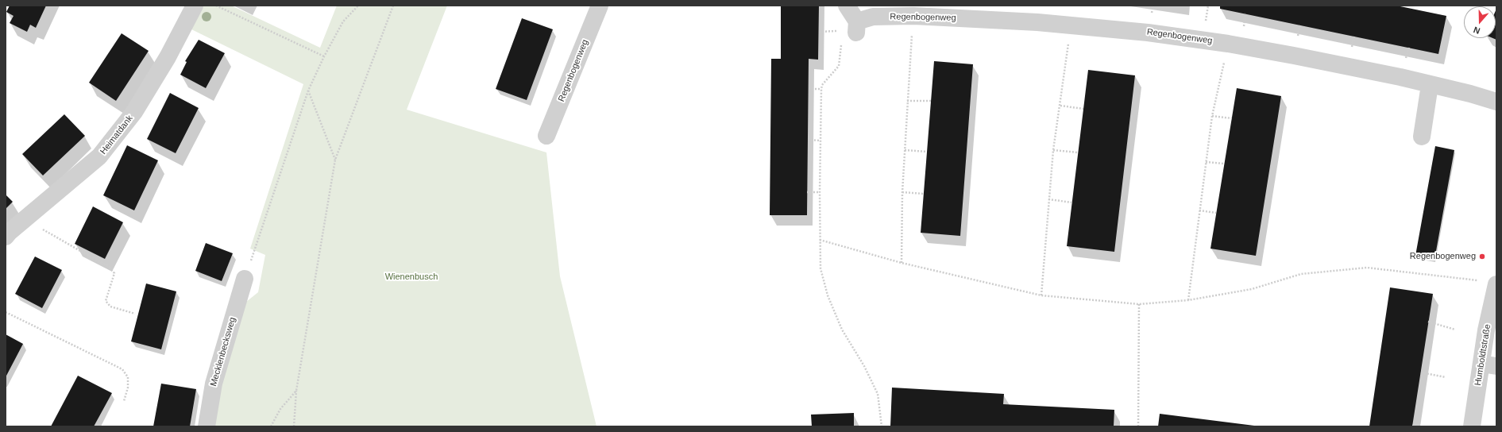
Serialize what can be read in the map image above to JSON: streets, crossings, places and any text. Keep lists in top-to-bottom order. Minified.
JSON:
{"streets":{"street":["Regenbogenweg","Heimatdank","Mecklenbecksweg","Humboldtstraße"]},"parks":["Wienenbusch"],"places":["Regenbogenweg"],"north":"bottom"}
